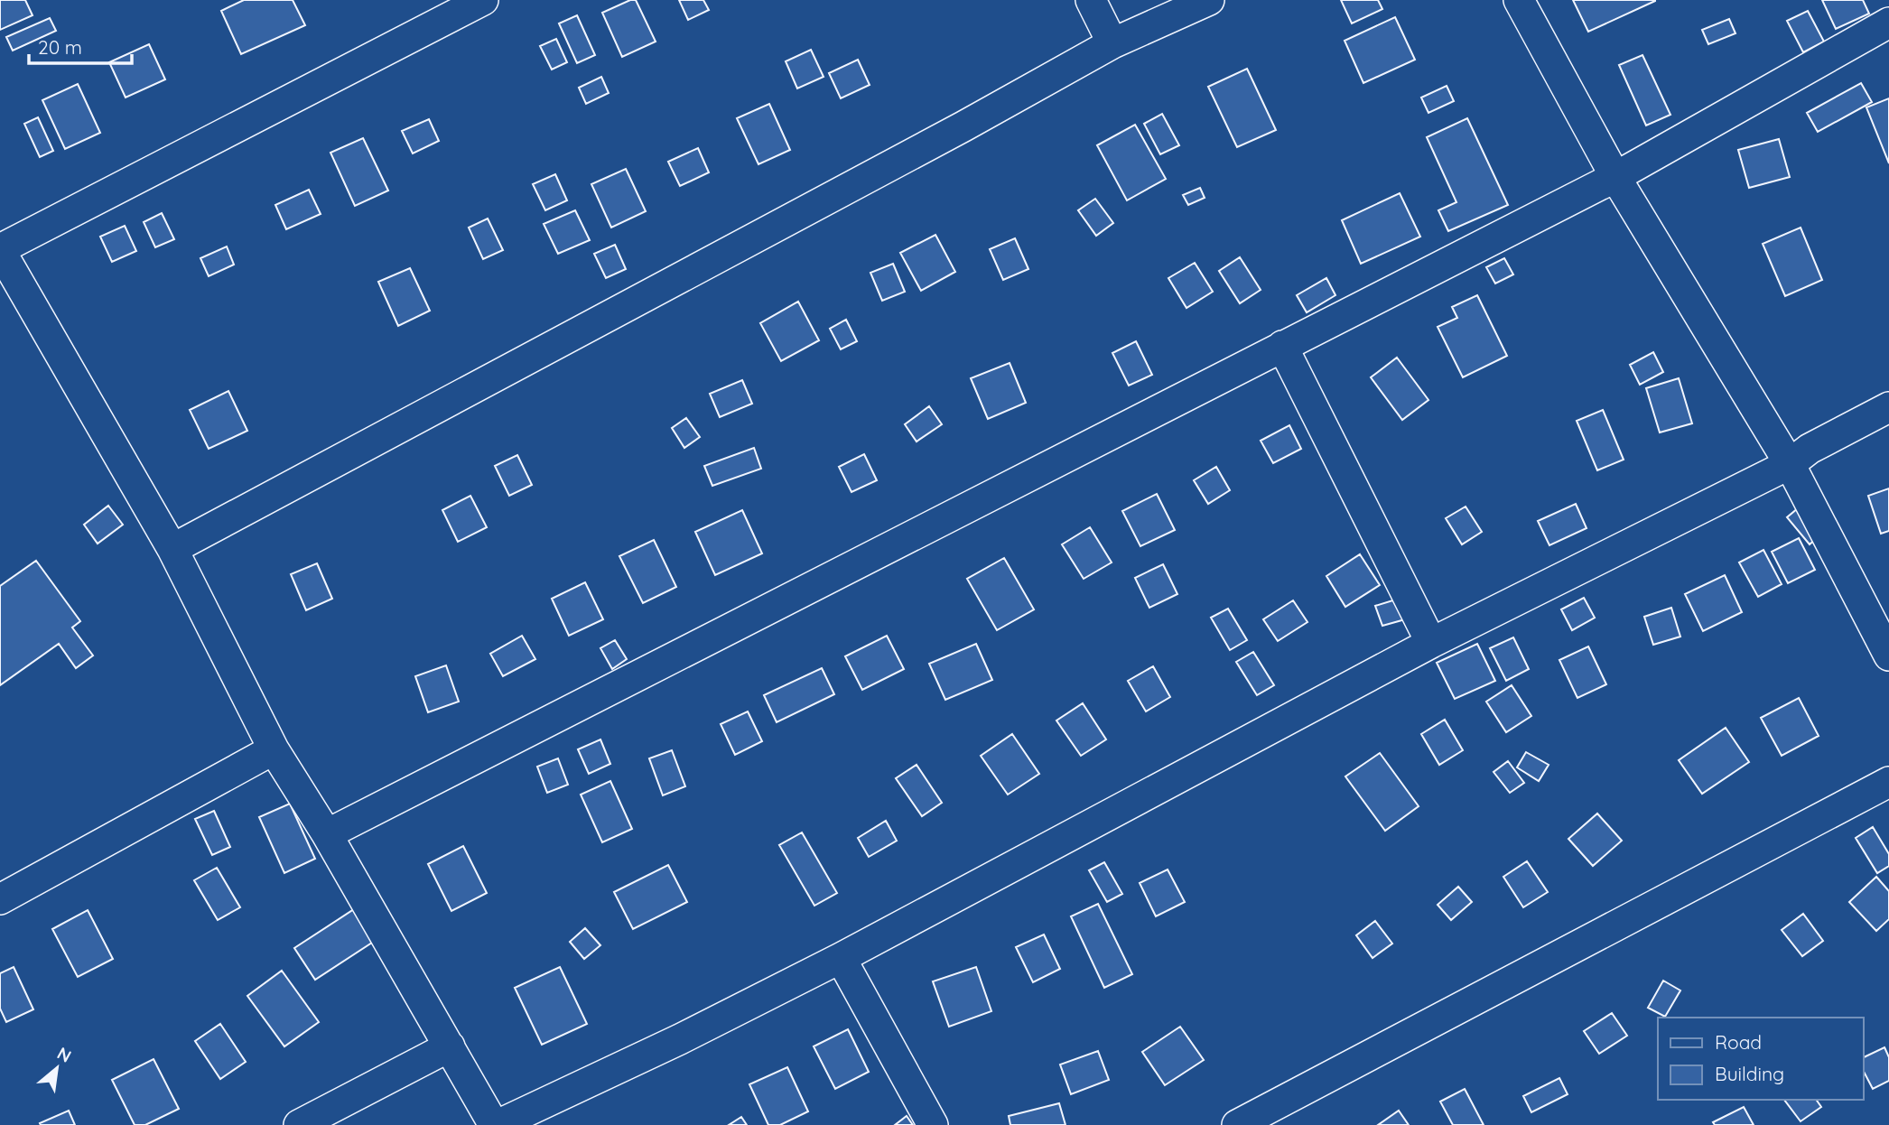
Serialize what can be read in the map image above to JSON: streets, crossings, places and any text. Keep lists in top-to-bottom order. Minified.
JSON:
{"legend":["Road","Building"],"scale_bar":"20 m","north":"top right"}
